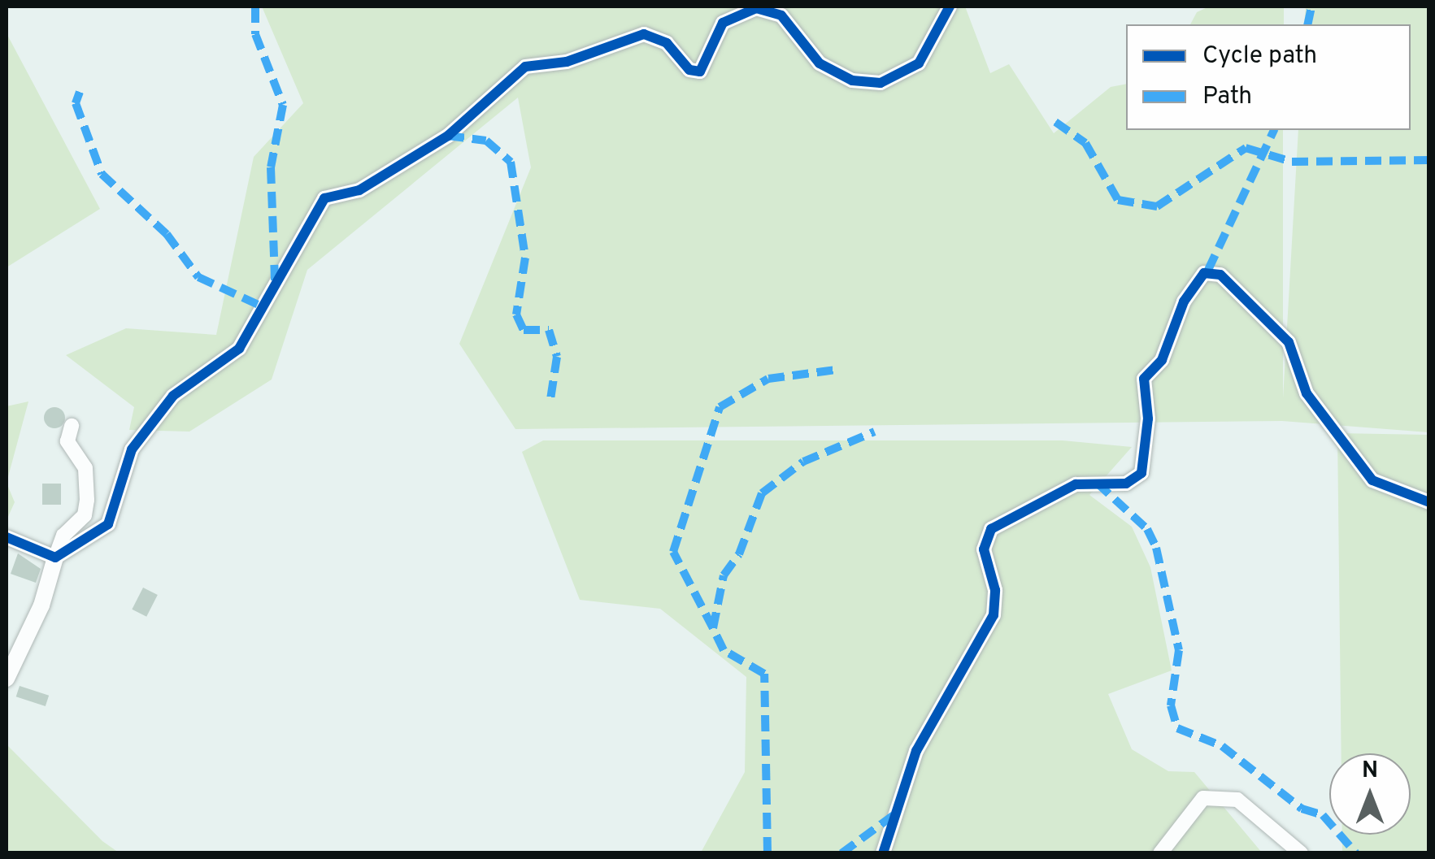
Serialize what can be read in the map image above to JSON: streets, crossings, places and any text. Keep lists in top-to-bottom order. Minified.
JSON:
{"legend":["Cycle path","Path"],"north":"top"}
